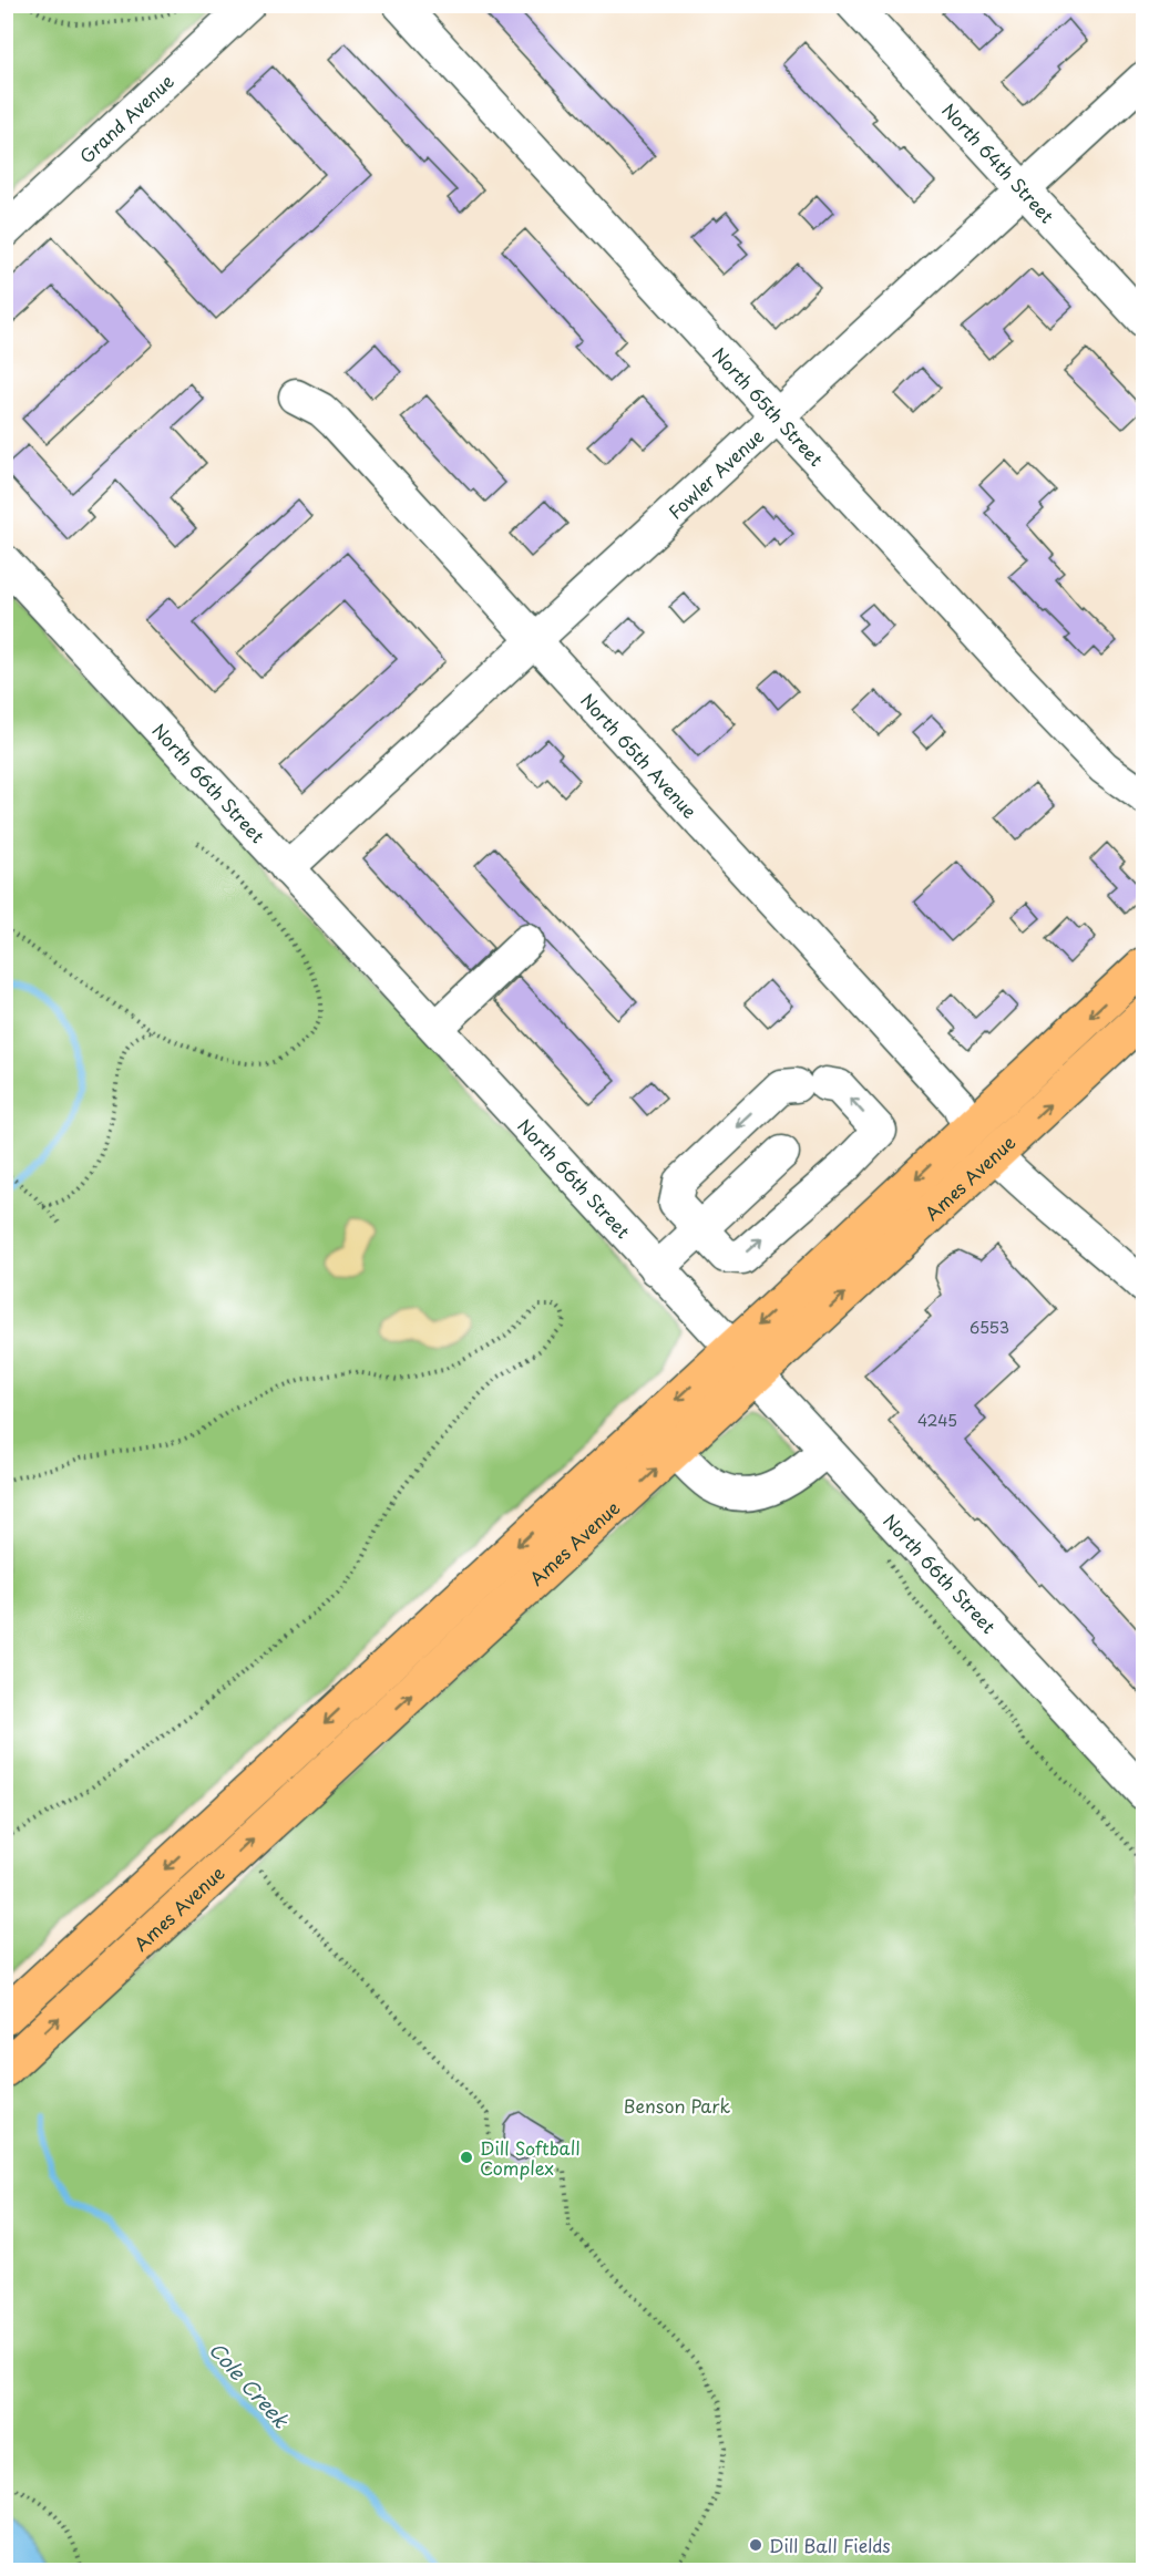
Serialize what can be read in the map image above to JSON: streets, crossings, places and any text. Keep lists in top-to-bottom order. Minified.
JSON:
{"streets":{"main road":["Ames Avenue"],"street":["Grand Avenue","North 64th Street","North 65th Street","Fowler Avenue","North 65th Avenue","North 66th Street"]},"crossings":[["North 64th Street","Fowler Avenue"],["North 65th Street","Fowler Avenue"],["Fowler Avenue","North 65th Avenue"],["Fowler Avenue","North 66th Street"],["North 65th Avenue","Ames Avenue"],["North 66th Street","Ames Avenue"]],"water":["Cole Creek"],"parks":["Benson Park"],"places":["Dill Softball Complex","Dill Ball Fields"],"house_numbers":["6553","4245"]}
